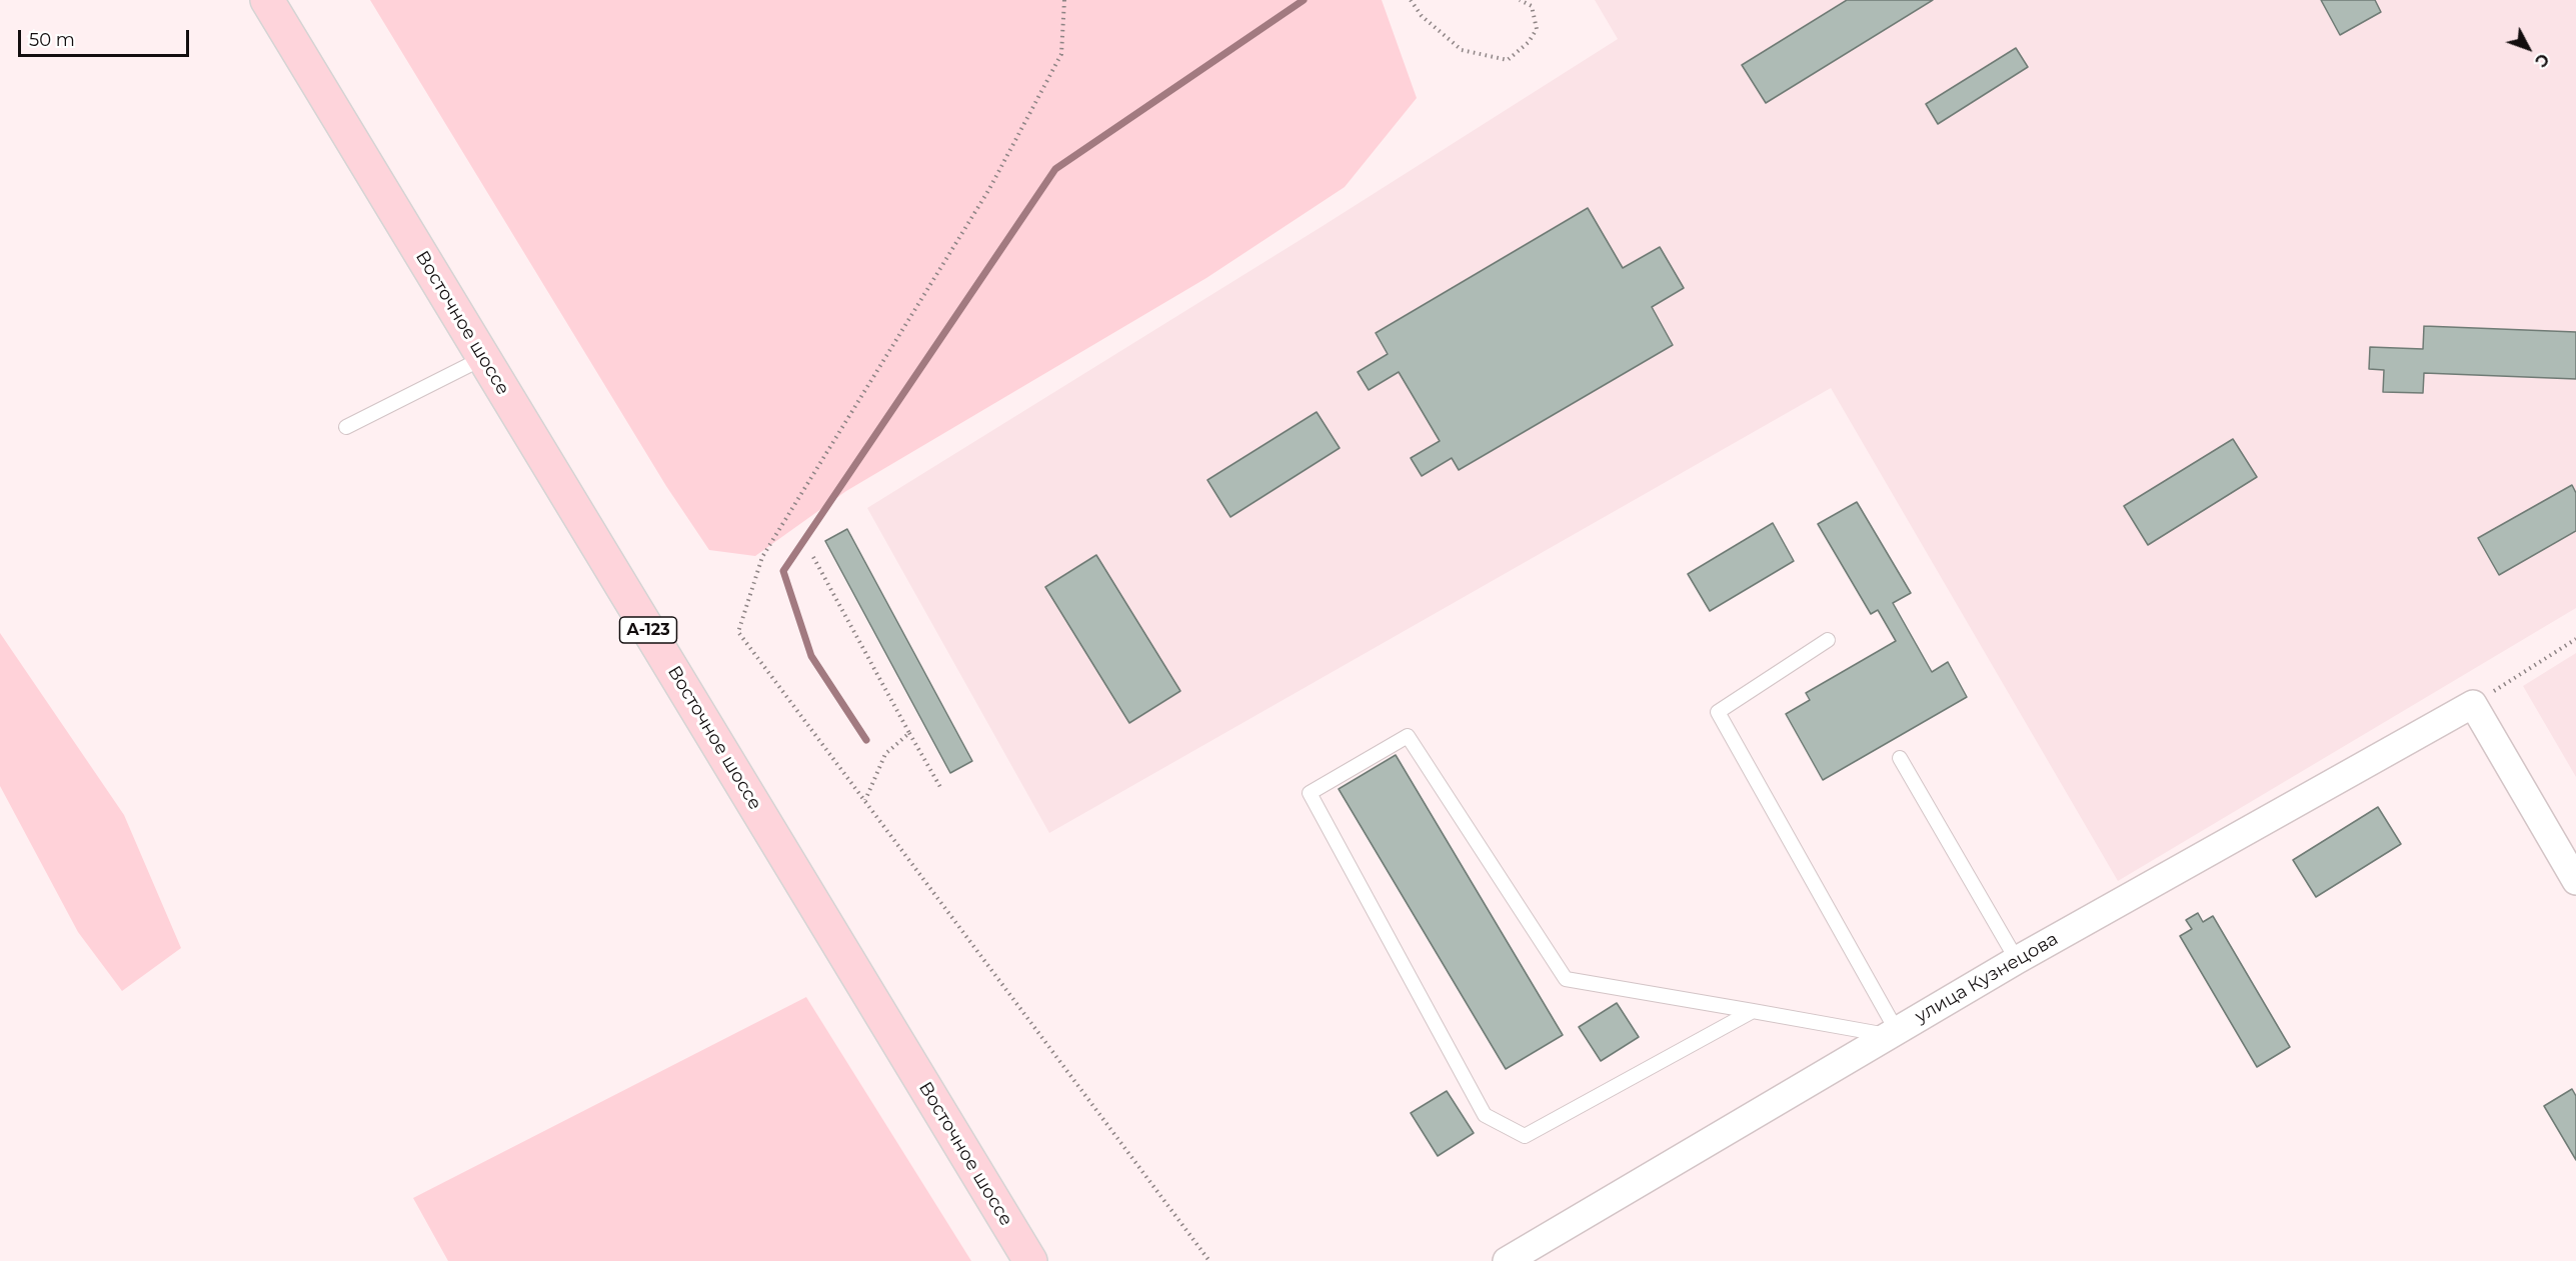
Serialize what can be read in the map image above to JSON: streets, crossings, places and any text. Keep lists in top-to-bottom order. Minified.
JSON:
{"streets":{"main road":["Восточное шоссе","А-123"],"street":["улица Кузнецова"]},"scale_bar":"50 m","north":"bottom right"}
